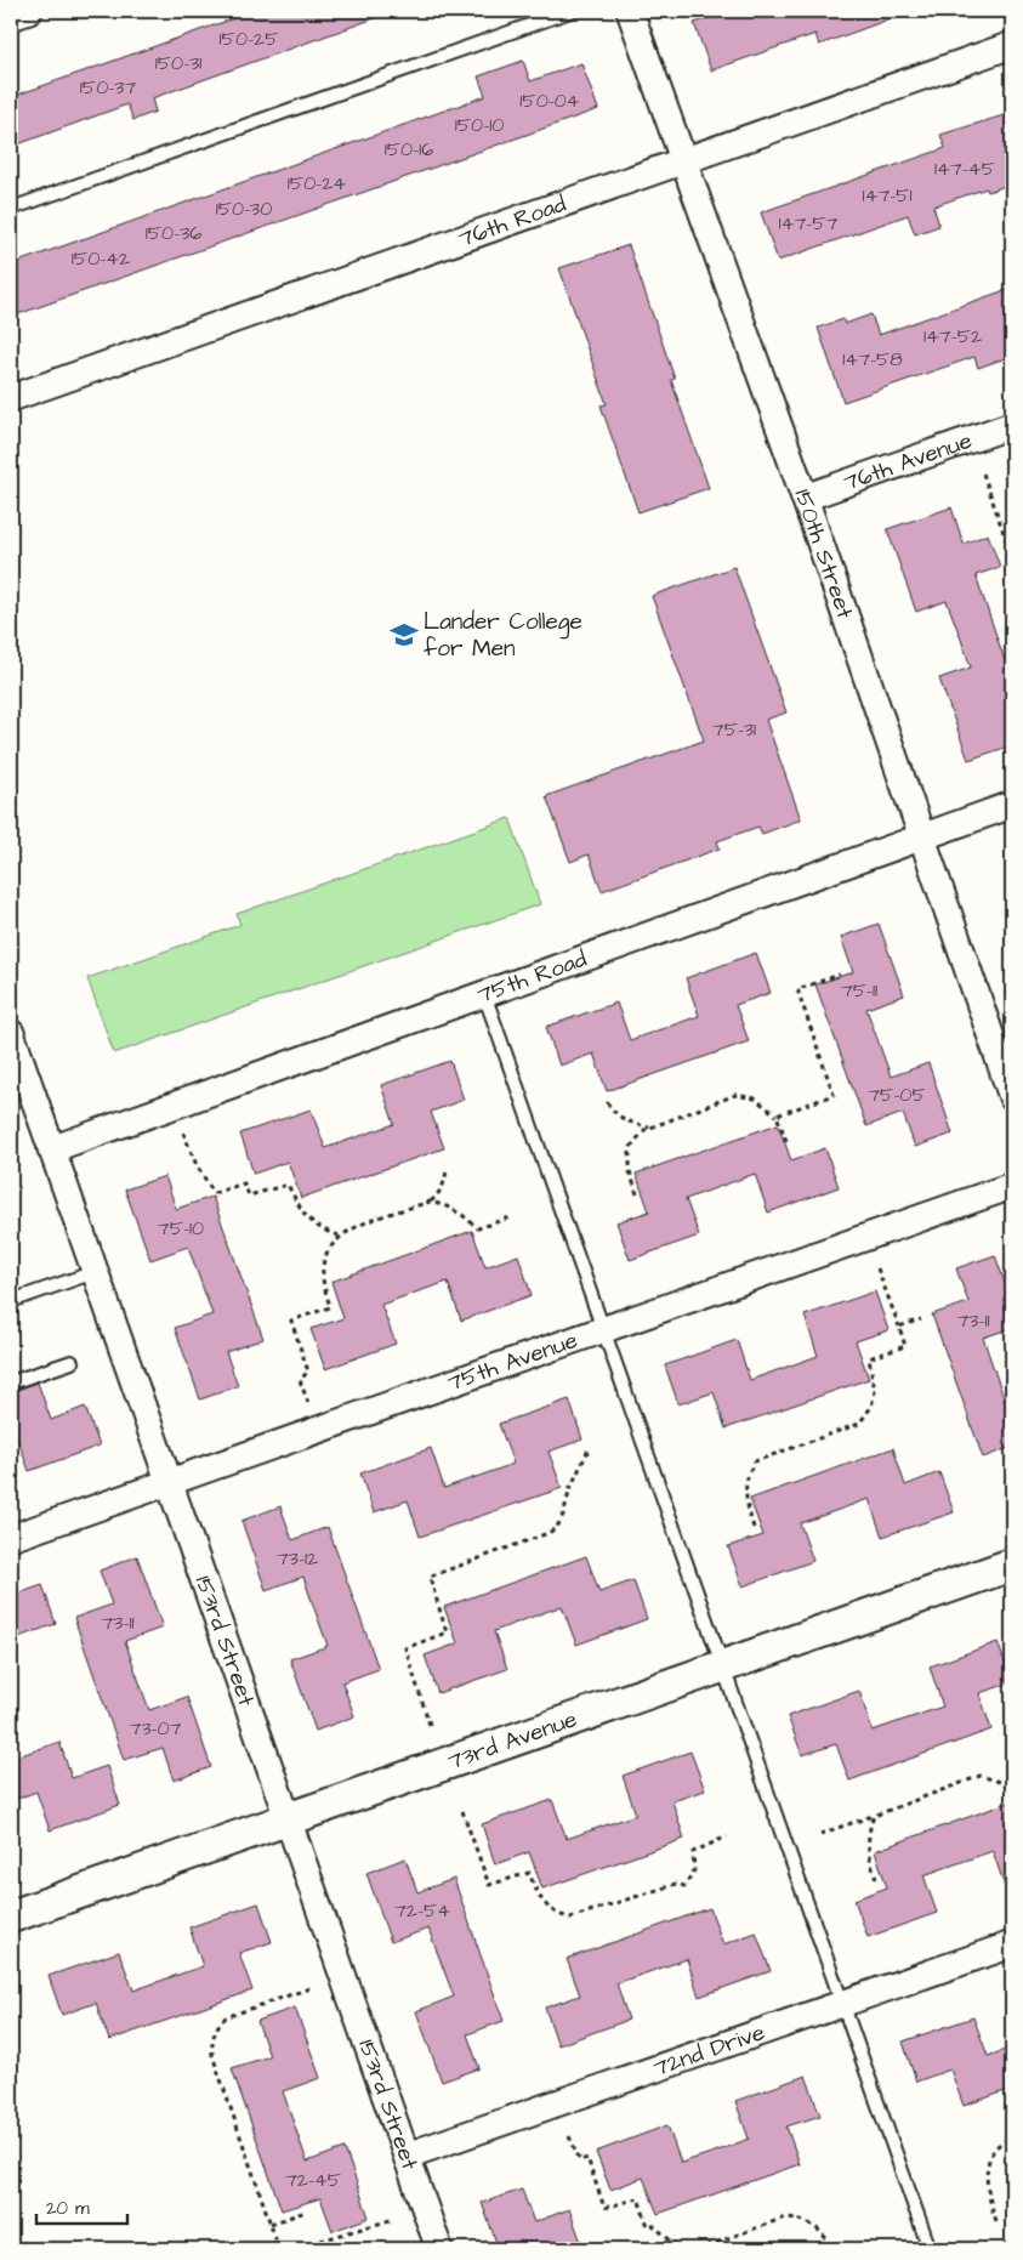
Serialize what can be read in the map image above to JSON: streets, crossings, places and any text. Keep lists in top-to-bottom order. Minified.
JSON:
{"streets":{"street":["76th Road","76th Avenue","150th Street","75th Road","75th Avenue","153rd Street","73rd Avenue","72nd Drive"]},"crossings":[["76th Road","150th Street"],["76th Avenue","150th Street"],["150th Street","75th Road"],["75th Road","153rd Street"],["75th Avenue","153rd Street"],["153rd Street","73rd Avenue"],["153rd Street","72nd Drive"]],"places":{"school or university":["Lander College for Men"]},"house_numbers":["150-25","150-31","150-37","150-04","150-10","150-16","147-45","150-24","147-51","150-30","147-57","150-36","150-42","147-52","147-58","75-31","75-11","75-05","75-10","73-11","73-12","73-11","73-07","72-54","72-45"],"scale_bar":"20 m"}
